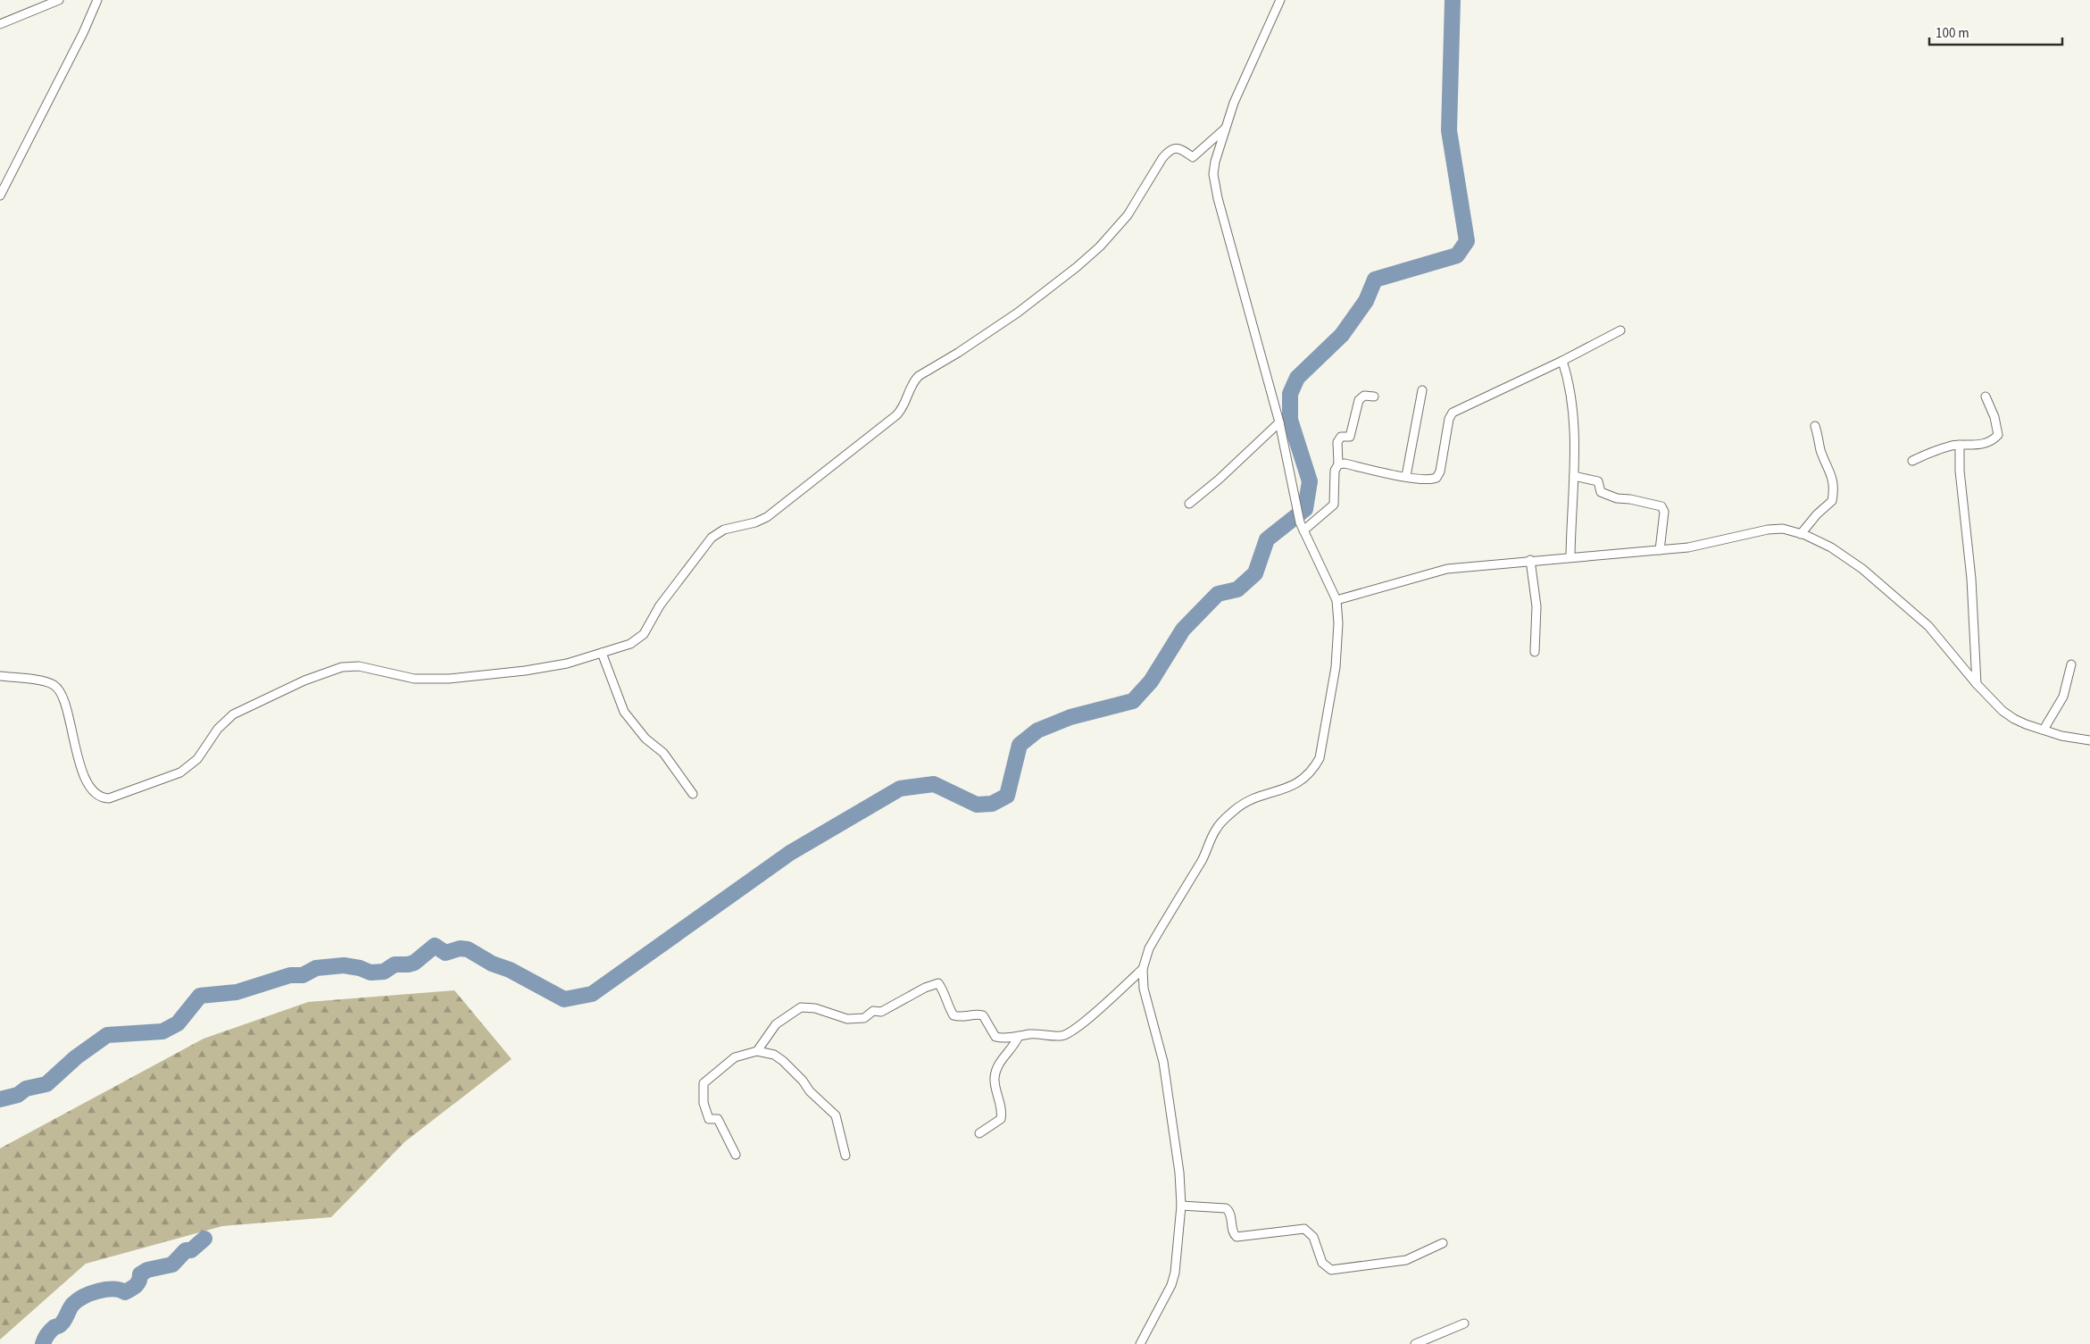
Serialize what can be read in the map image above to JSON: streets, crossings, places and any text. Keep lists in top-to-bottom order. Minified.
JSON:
{"scale_bar":"100 m"}
